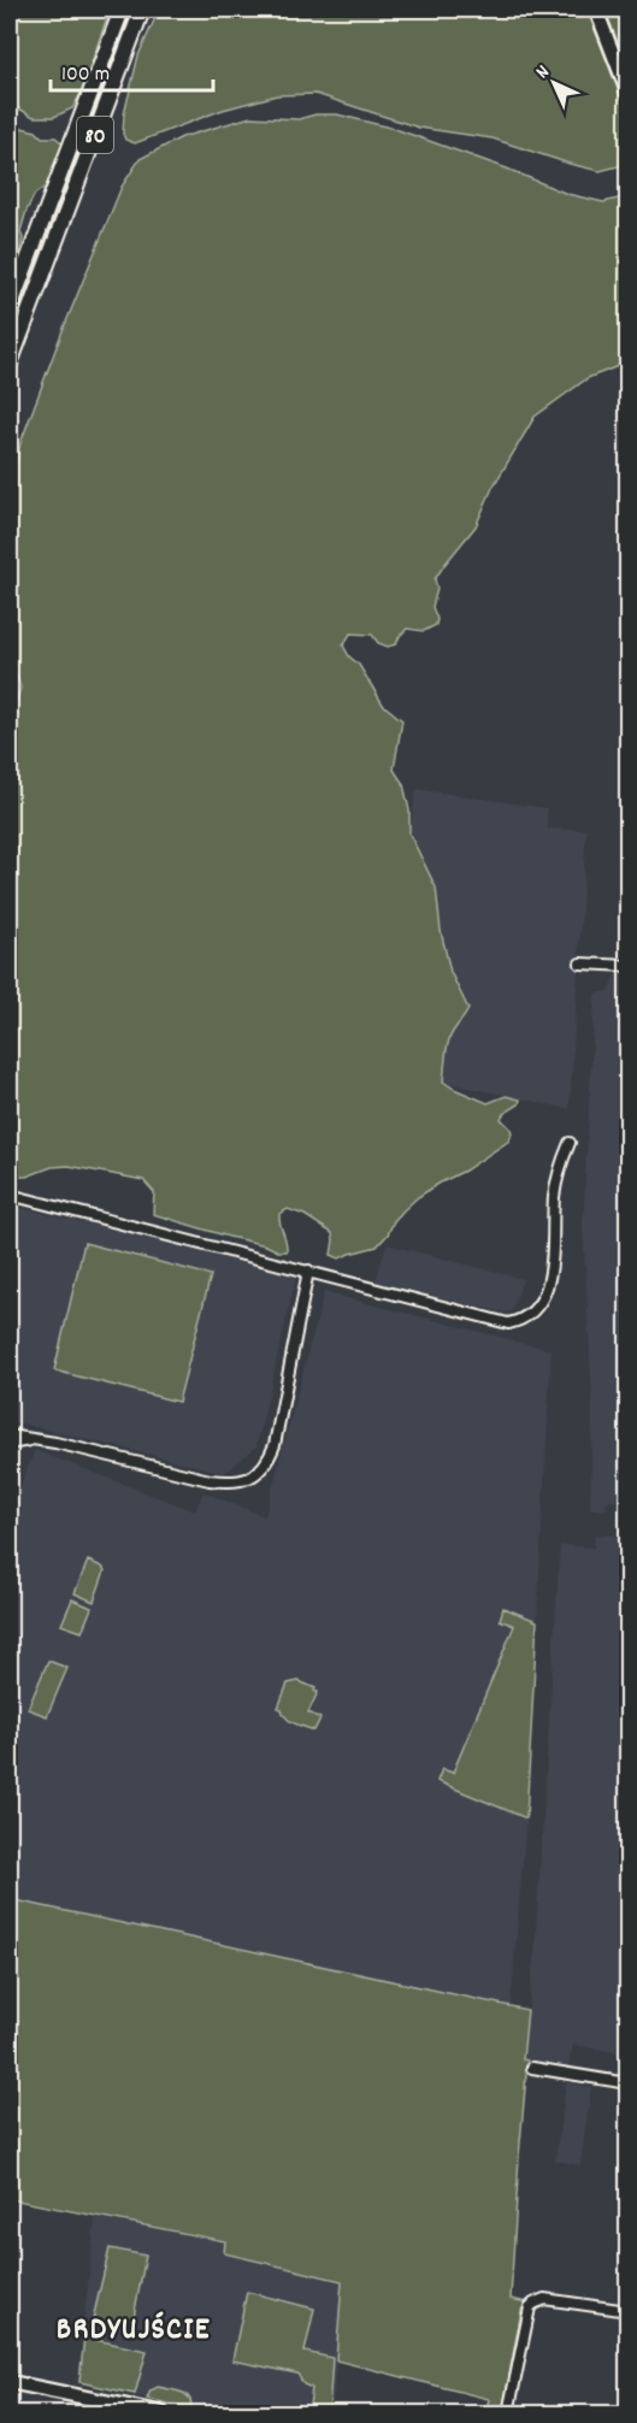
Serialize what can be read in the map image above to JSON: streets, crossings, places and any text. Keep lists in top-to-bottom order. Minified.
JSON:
{"streets":{"main road":["80"]},"districts":["BRDYUJŚCIE"],"scale_bar":"100 m","north":"top left"}
